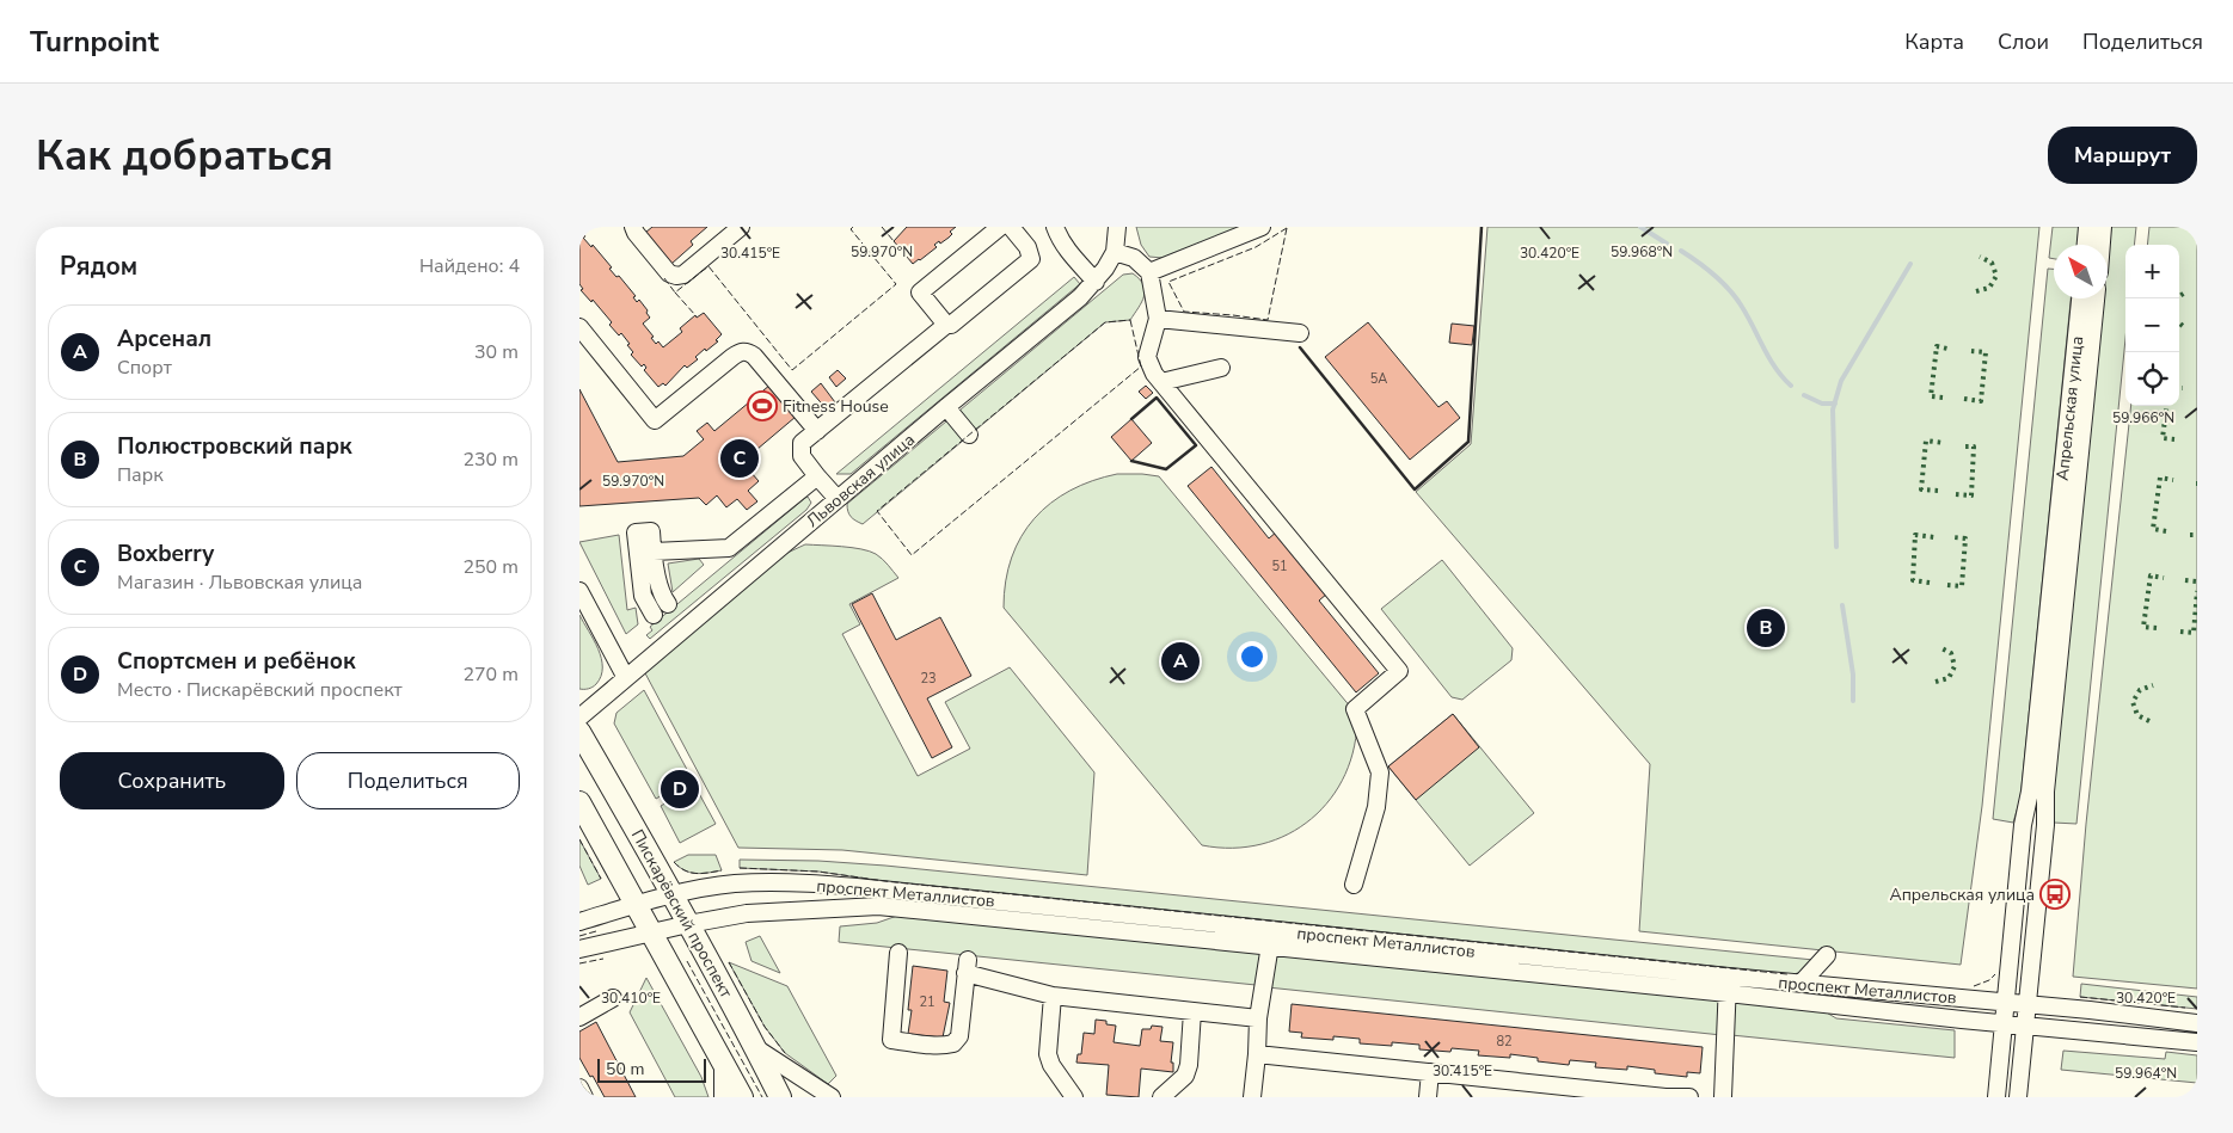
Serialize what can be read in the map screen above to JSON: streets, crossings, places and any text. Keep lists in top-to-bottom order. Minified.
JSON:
{"streets":{"main road":["Пискарёвский проспект"],"street":["Апрельская улица","Львовская улица","проспект Металлистов"]},"crossings":[["Апрельская улица","проспект Металлистов"],["проспект Металлистов","Пискарёвский проспект"]],"places":{"sports":["Fitness House"],"bus stop":["Апрельская улица"]},"house_numbers":["5А","51","23","21","82"],"scale_bar":"50 m","north":"top left","page":{"header":"Turnpoint","nav":["Карта","Слои","Поделиться"],"buttons":["Маршрут",["Сохранить","Поделиться"]],"title":"Как добраться","heading":["Рядом","Найдено: 4"],"map_buttons":["+","−"],"list":[{"mark":"A","name":"Арсенал","note":"Спорт","value":"30 m"},{"mark":"B","name":"Полюстровский парк","note":"Парк","value":"230 m"},{"mark":"C","name":"Boxberry","note":"Магазин · Львовская улица","value":"250 m"},{"mark":"D","name":"Спортсмен и ребёнок","note":"Место · Пискарёвский проспект","value":"270 m"}],"pins":["C","B","A","D"],"scale":"50 m"},"coordinates":["59.970°N","59.968°N","30.415°E","30.420°E","59.966°N","30.410°E","59.964°N"]}
